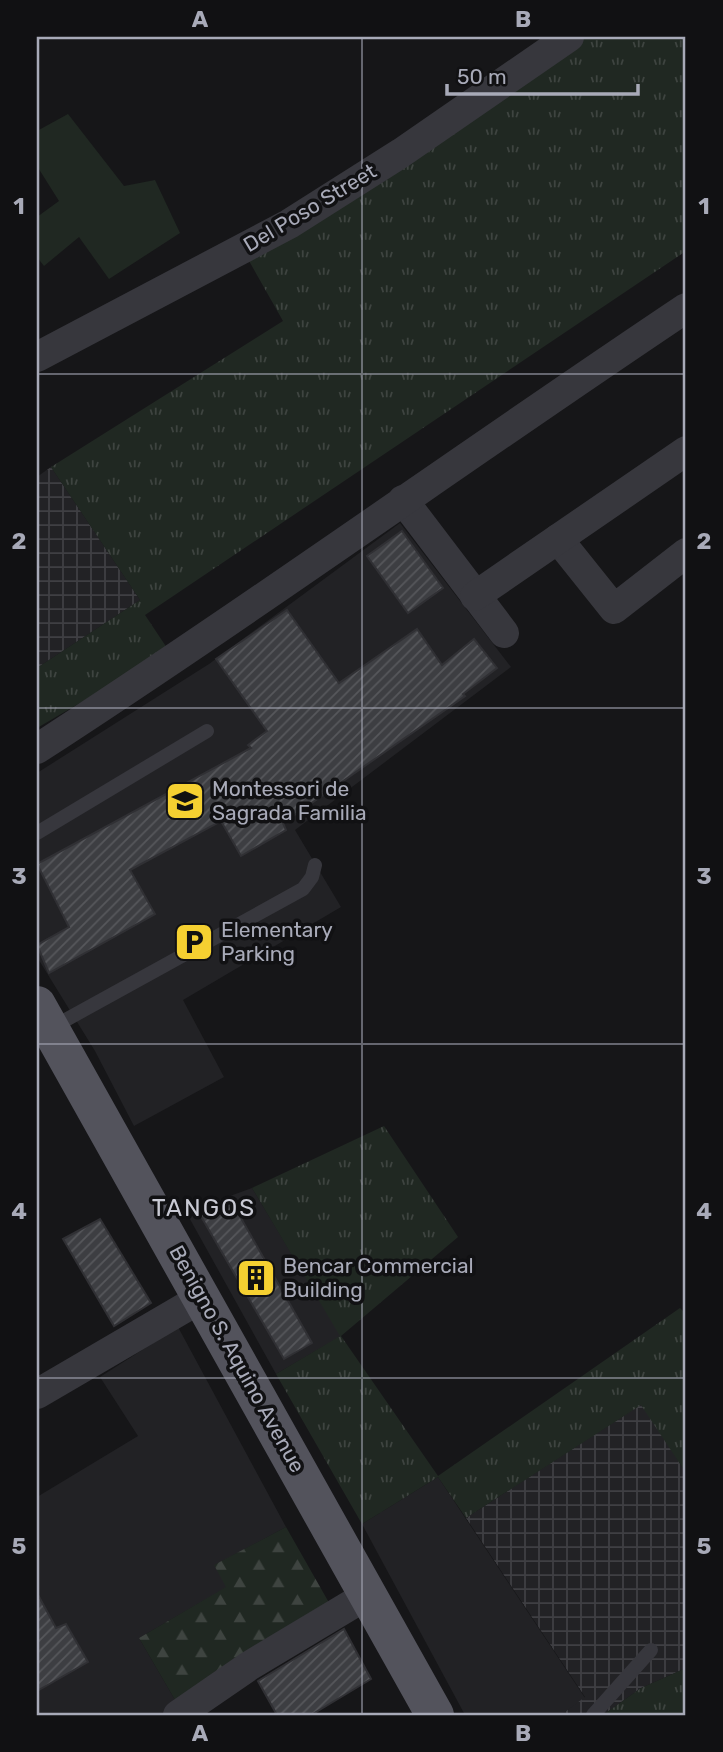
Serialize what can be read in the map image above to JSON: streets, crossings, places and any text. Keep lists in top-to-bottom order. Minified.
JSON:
{"streets":{"main road":["Benigno S. Aquino Avenue"],"street":["Del Poso Street"]},"districts":["TANGOS"],"places":{"school or university":["Montessori de Sagrada Familia"],"parking":["Elementary Parking"],"building":["Bencar Commercial Building"]},"scale_bar":"50 m","grid":{"columns":["A","B"],"rows":["1","2","3","4","5"]}}
